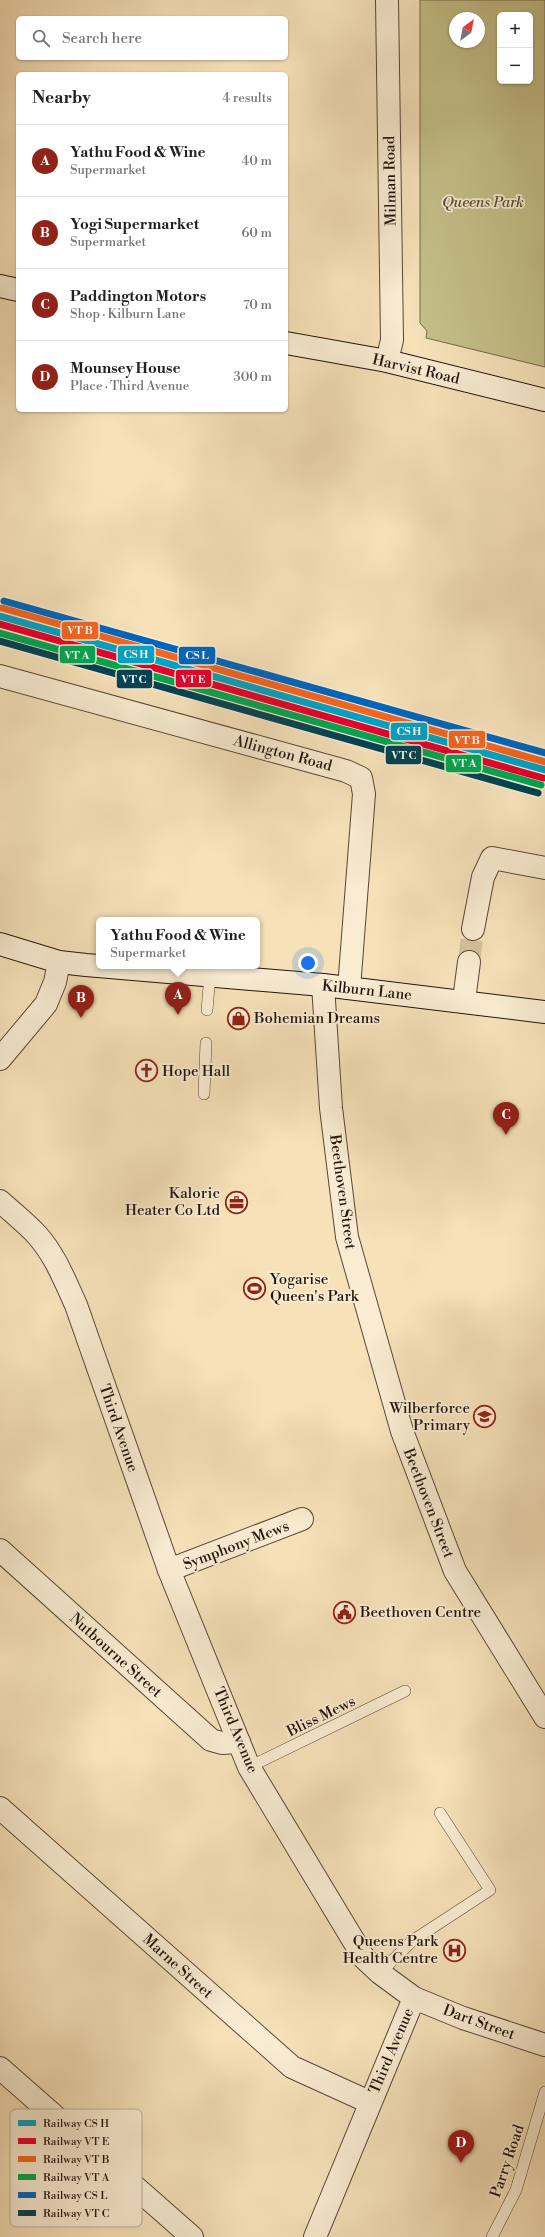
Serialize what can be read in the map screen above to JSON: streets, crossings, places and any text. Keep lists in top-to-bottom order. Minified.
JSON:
{"streets":{"street":["Milman Road","Harvist Road","Allington Road","Kilburn Lane","Beethoven Street","Third Avenue","Symphony Mews","Nutbourne Street","Marne Street","Dart Street"],"lane":["Bliss Mews","Parry Road"]},"crossings":[["Milman Road","Harvist Road"],["Allington Road","Kilburn Lane"],["Kilburn Lane","Beethoven Street"],["Third Avenue","Symphony Mews"],["Third Avenue","Nutbourne Street"],["Third Avenue","Bliss Mews"],["Third Avenue","Marne Street"],["Third Avenue","Dart Street"]],"parks":["Queens Park"],"places":{"shop":["Bohemian Dreams"],"church":["Hope Hall"],"office":["Kaloric Heater Co Ltd"],"sports":["Yogarise Queen's Park"],"school or university":["Wilberforce Primary"],"public building":["Beethoven Centre"],"hospital":["Queens Park Health Centre"]},"legend":["Railway CS H","Railway VT E","Railway VT B","Railway VT A","Railway CS L","Railway VT C"],"north":"top right","page":{"map_buttons":["+","−"],"search":"Search here","heading":["Nearby","4 results"],"list":[{"mark":"A","name":"Yathu Food & Wine","note":"Supermarket","value":"40 m"},{"mark":"B","name":"Yogi Supermarket","note":"Supermarket","value":"60 m"},{"mark":"C","name":"Paddington Motors","note":"Shop · Kilburn Lane","value":"70 m"},{"mark":"D","name":"Mounsey House","note":"Place · Third Avenue","value":"300 m"}],"popup":["Yathu Food & Wine","Supermarket"],"pins":["A","B","C","D"]}}
